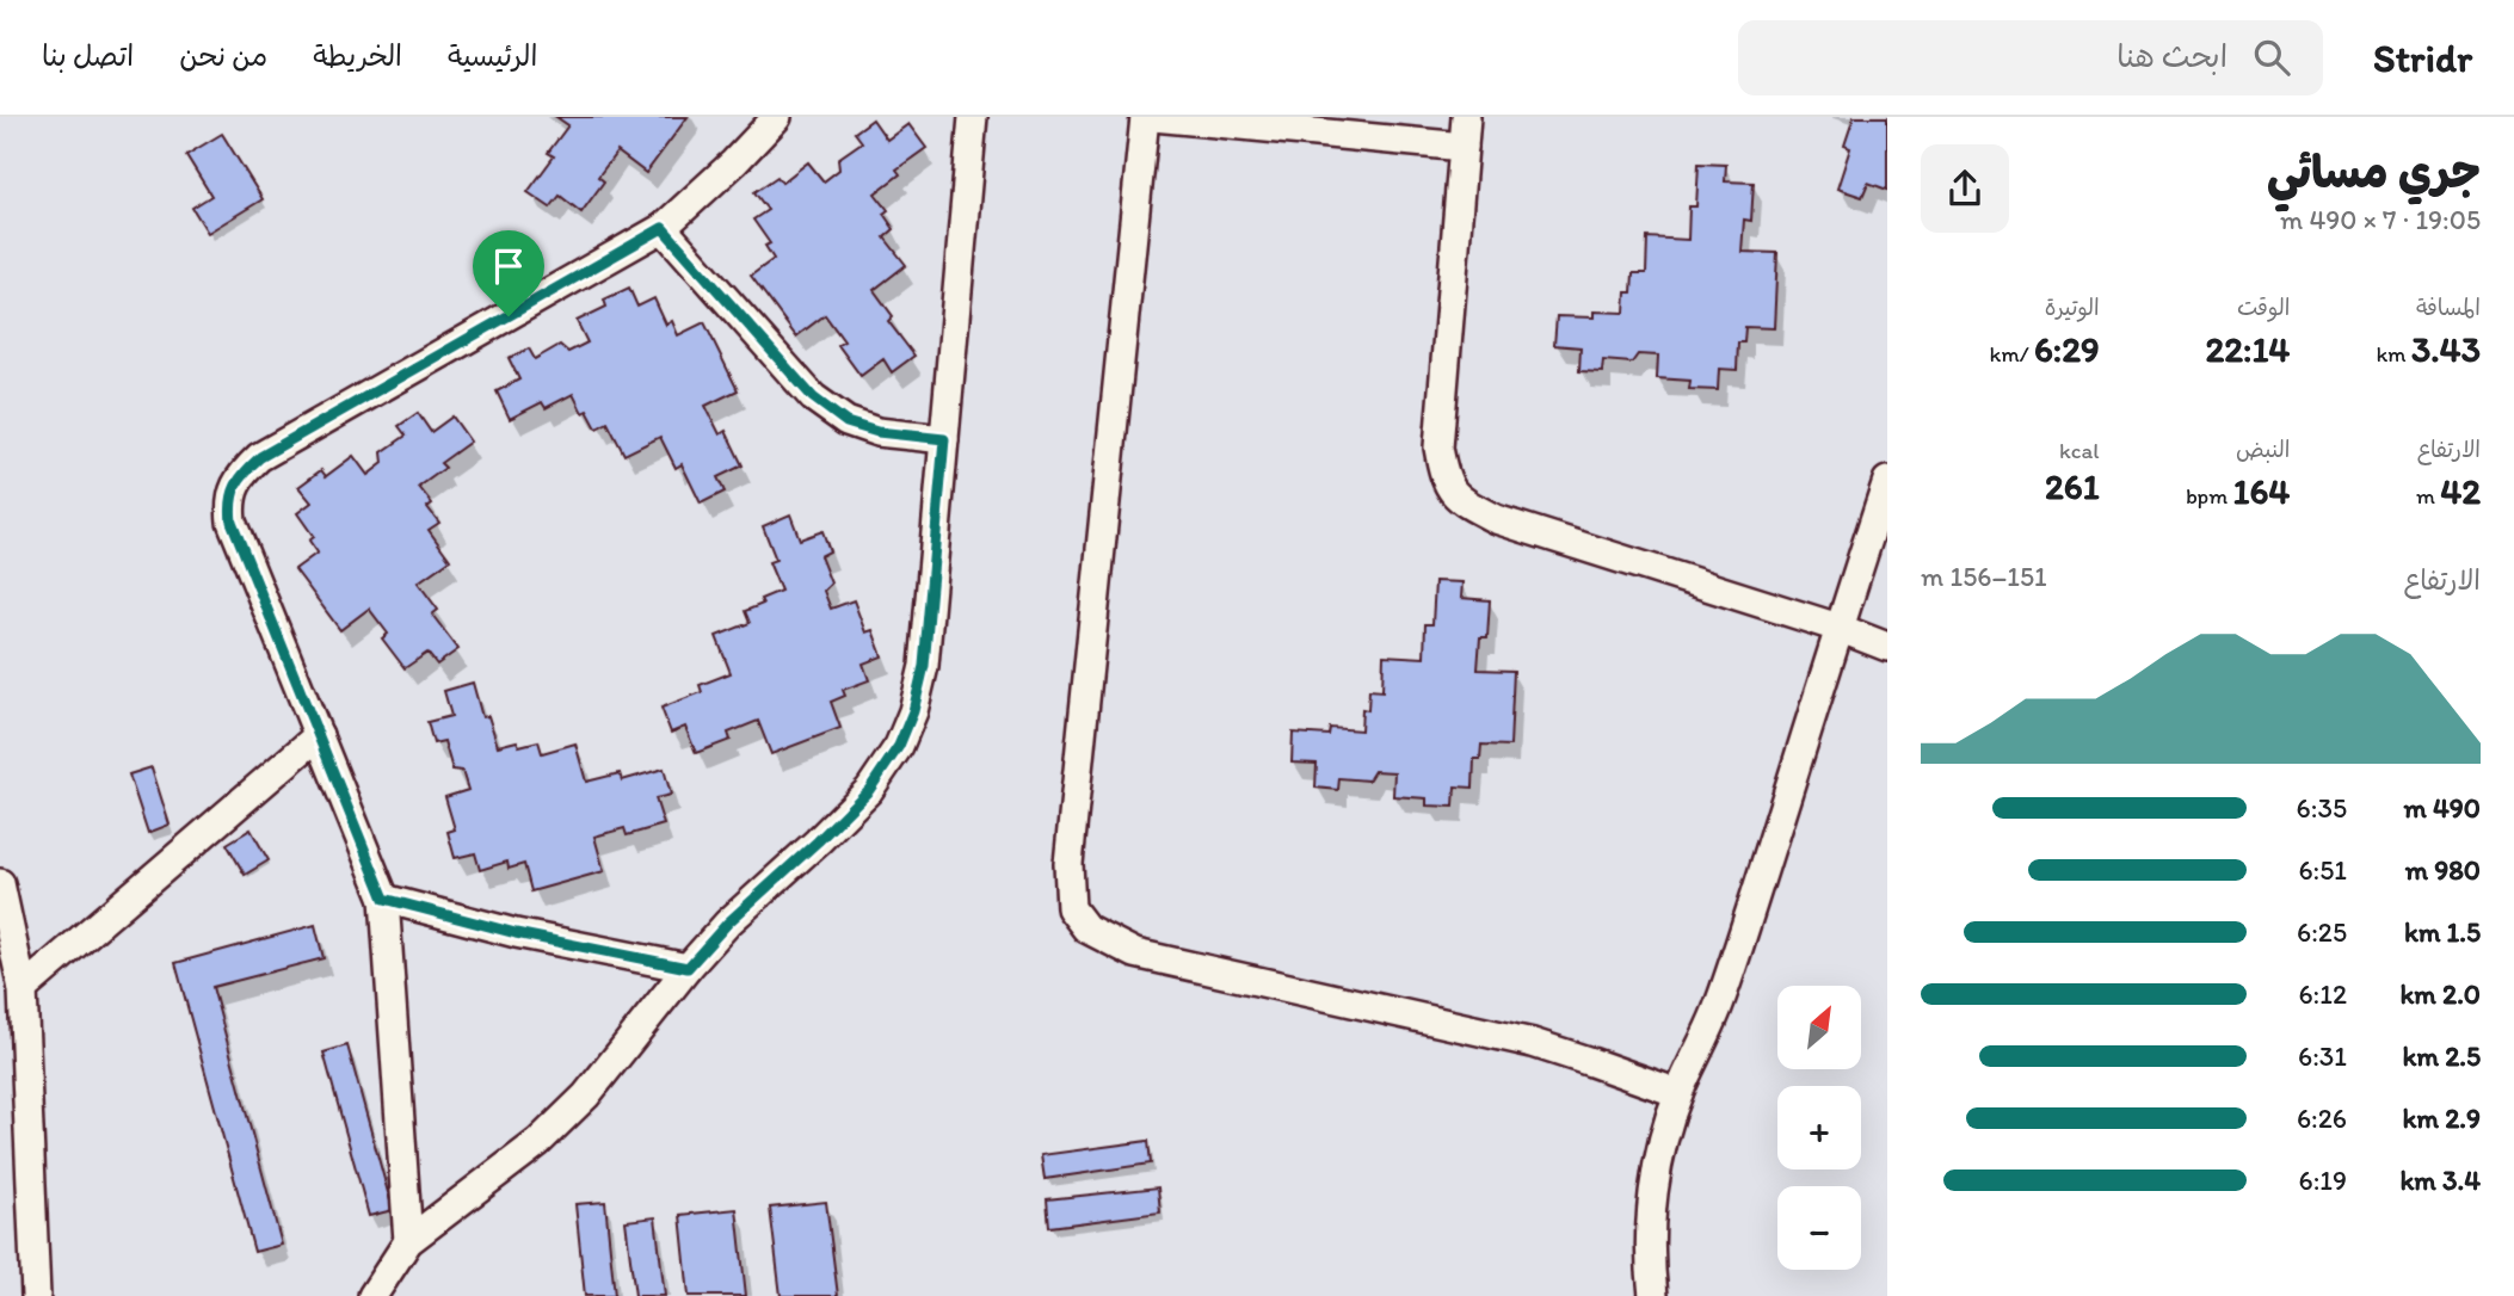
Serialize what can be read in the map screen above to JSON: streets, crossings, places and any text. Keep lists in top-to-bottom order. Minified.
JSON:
{"north":"top right","page":{"header":"Stridr","search":"ابحث هنا","nav":["الرئيسية","الخريطة","من نحن","اتصل بنا"],"heading":["جري مسائي","19:05 · 7 × 490 m"],"stats":[["المسافة","3.43 km"],["الوقت","22:14"],["الوتيرة","6:29 /km"],["الارتفاع","42 m"],["النبض","164 bpm"],["kcal","261"]],"chart":["الارتفاع","151–156 m"],"list":[{"name":"490 m","note":"6:35"},{"name":"980 m","note":"6:51"},{"name":"1.5 km","note":"6:25"},{"name":"2.0 km","note":"6:12"},{"name":"2.5 km","note":"6:31"},{"name":"2.9 km","note":"6:26"},{"name":"3.4 km","note":"6:19"}],"map_buttons":["+","−"]}}
